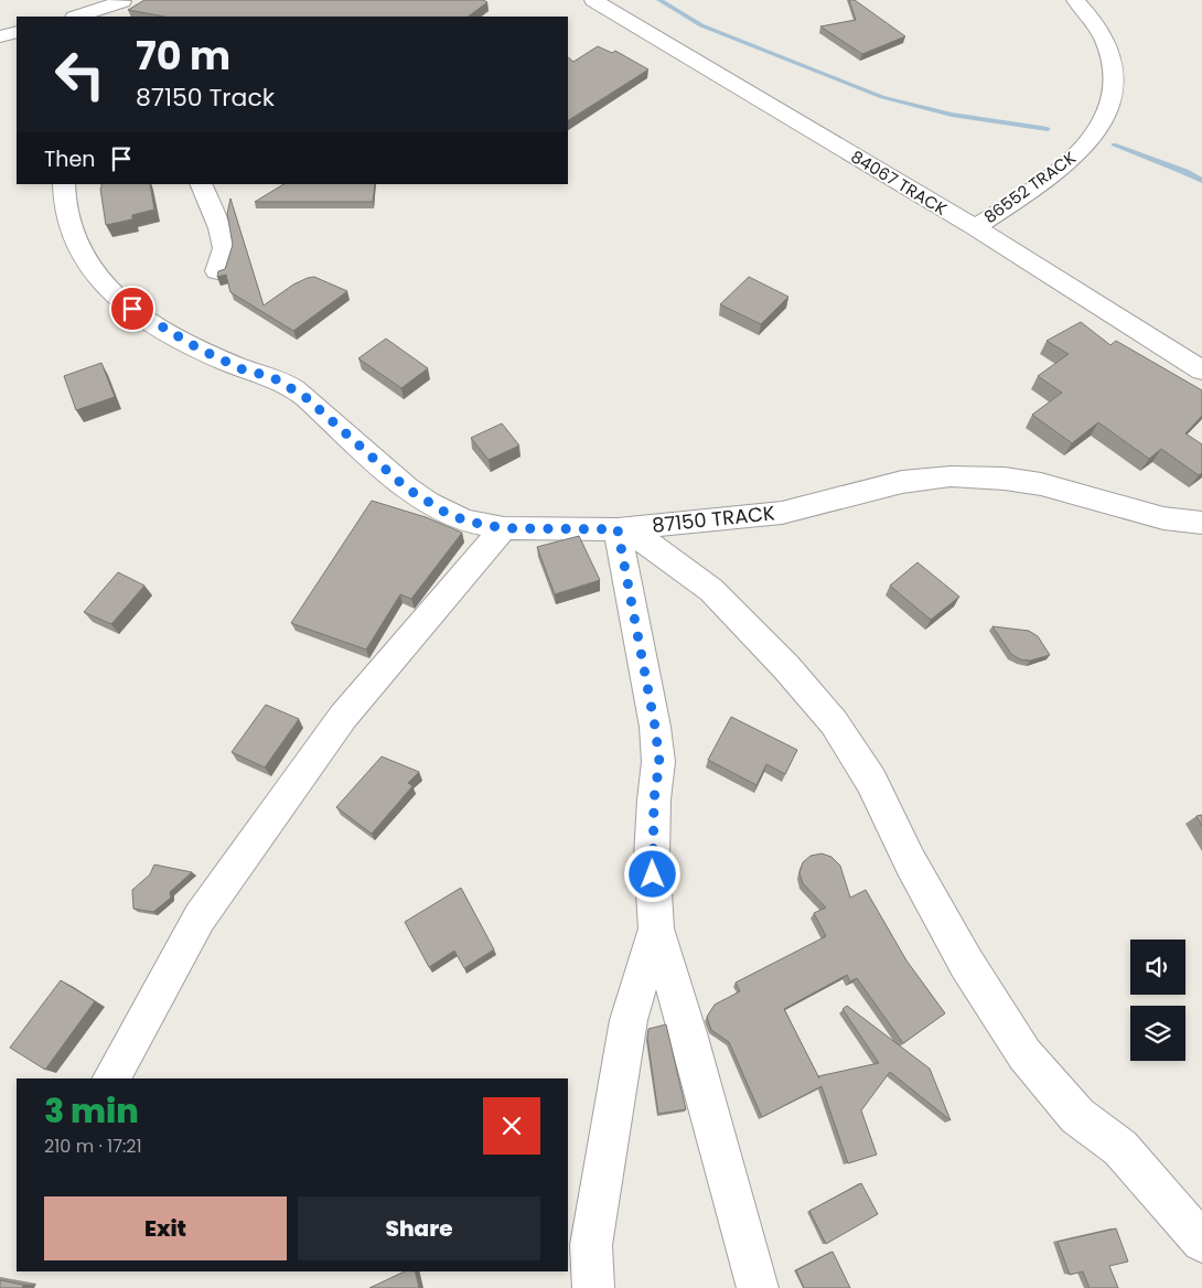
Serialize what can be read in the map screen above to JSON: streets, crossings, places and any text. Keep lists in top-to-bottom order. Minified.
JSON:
{"streets":{"street":["84067 TRACK","86552 TRACK","87150 TRACK"]},"crossings":[["84067 TRACK","86552 TRACK"]],"page":{"turn":["70 m","87150 Track"],"then":"Then","heading":["3 min","210 m · 17:21"],"buttons":["Exit","Share"]}}
